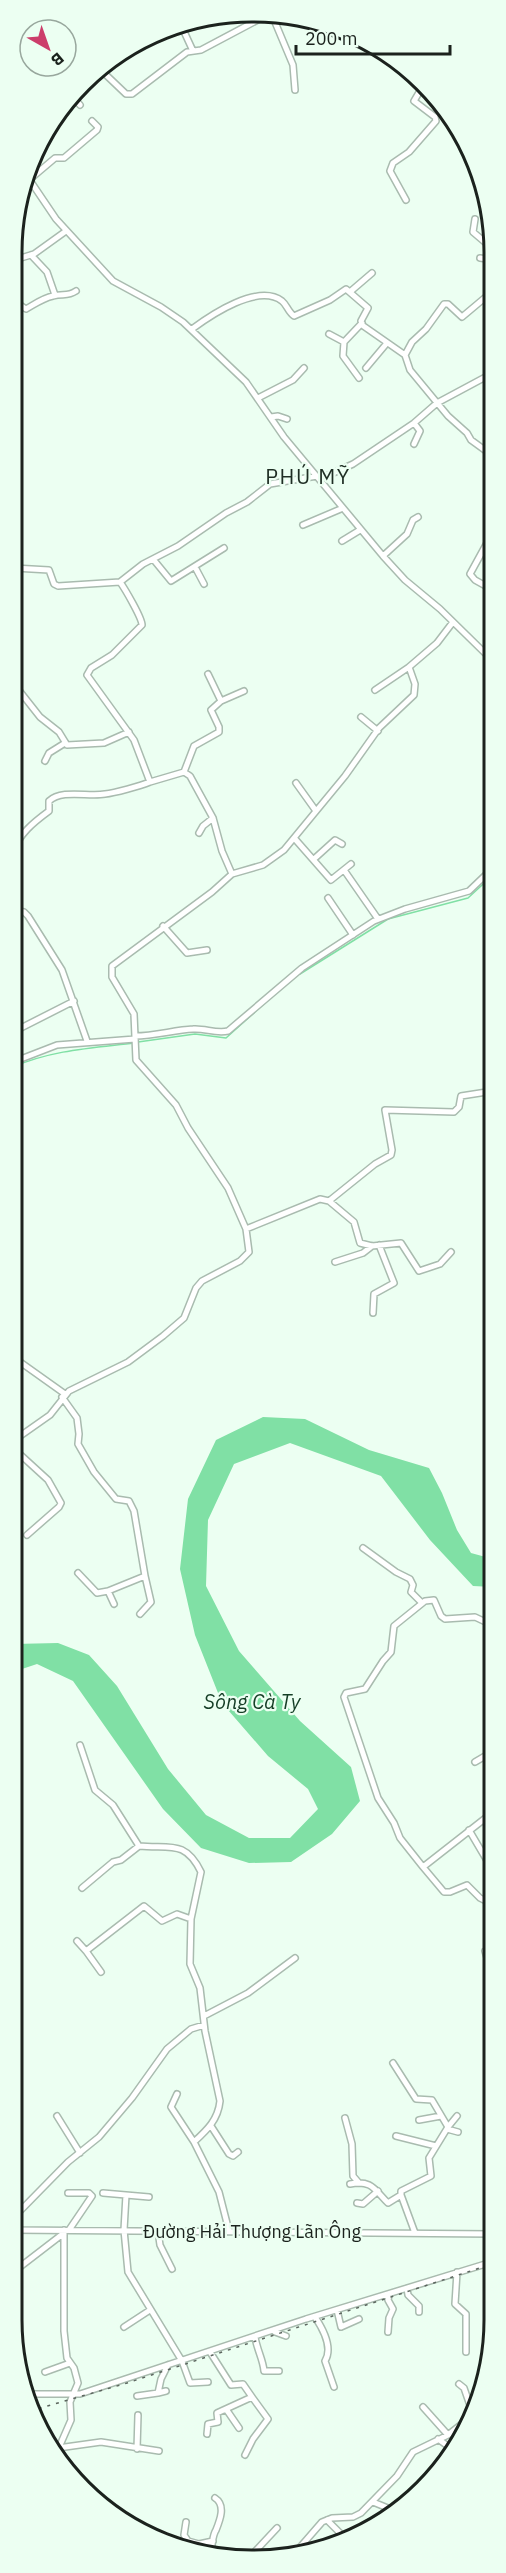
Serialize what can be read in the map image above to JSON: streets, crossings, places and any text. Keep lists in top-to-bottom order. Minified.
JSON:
{"streets":{"street":["Đường Hải Thượng Lãn Ông"]},"districts":["PHÚ MỸ"],"water":["Sông Cà Ty"],"scale_bar":"200 m","north":"bottom right"}
